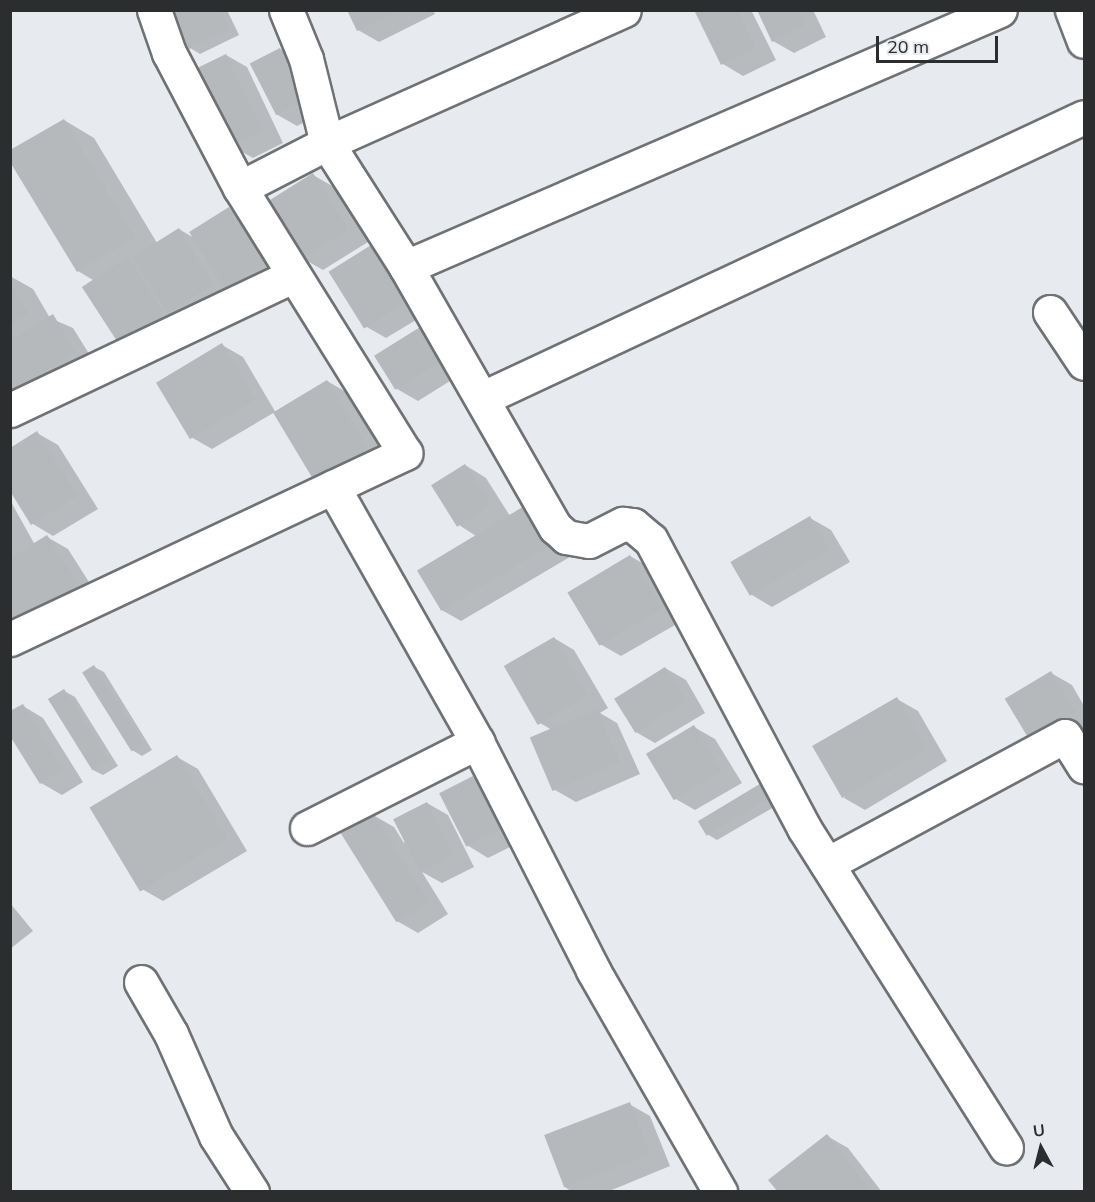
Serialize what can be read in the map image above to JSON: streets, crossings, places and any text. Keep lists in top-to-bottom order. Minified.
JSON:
{"scale_bar":"20 m","north":"top"}
